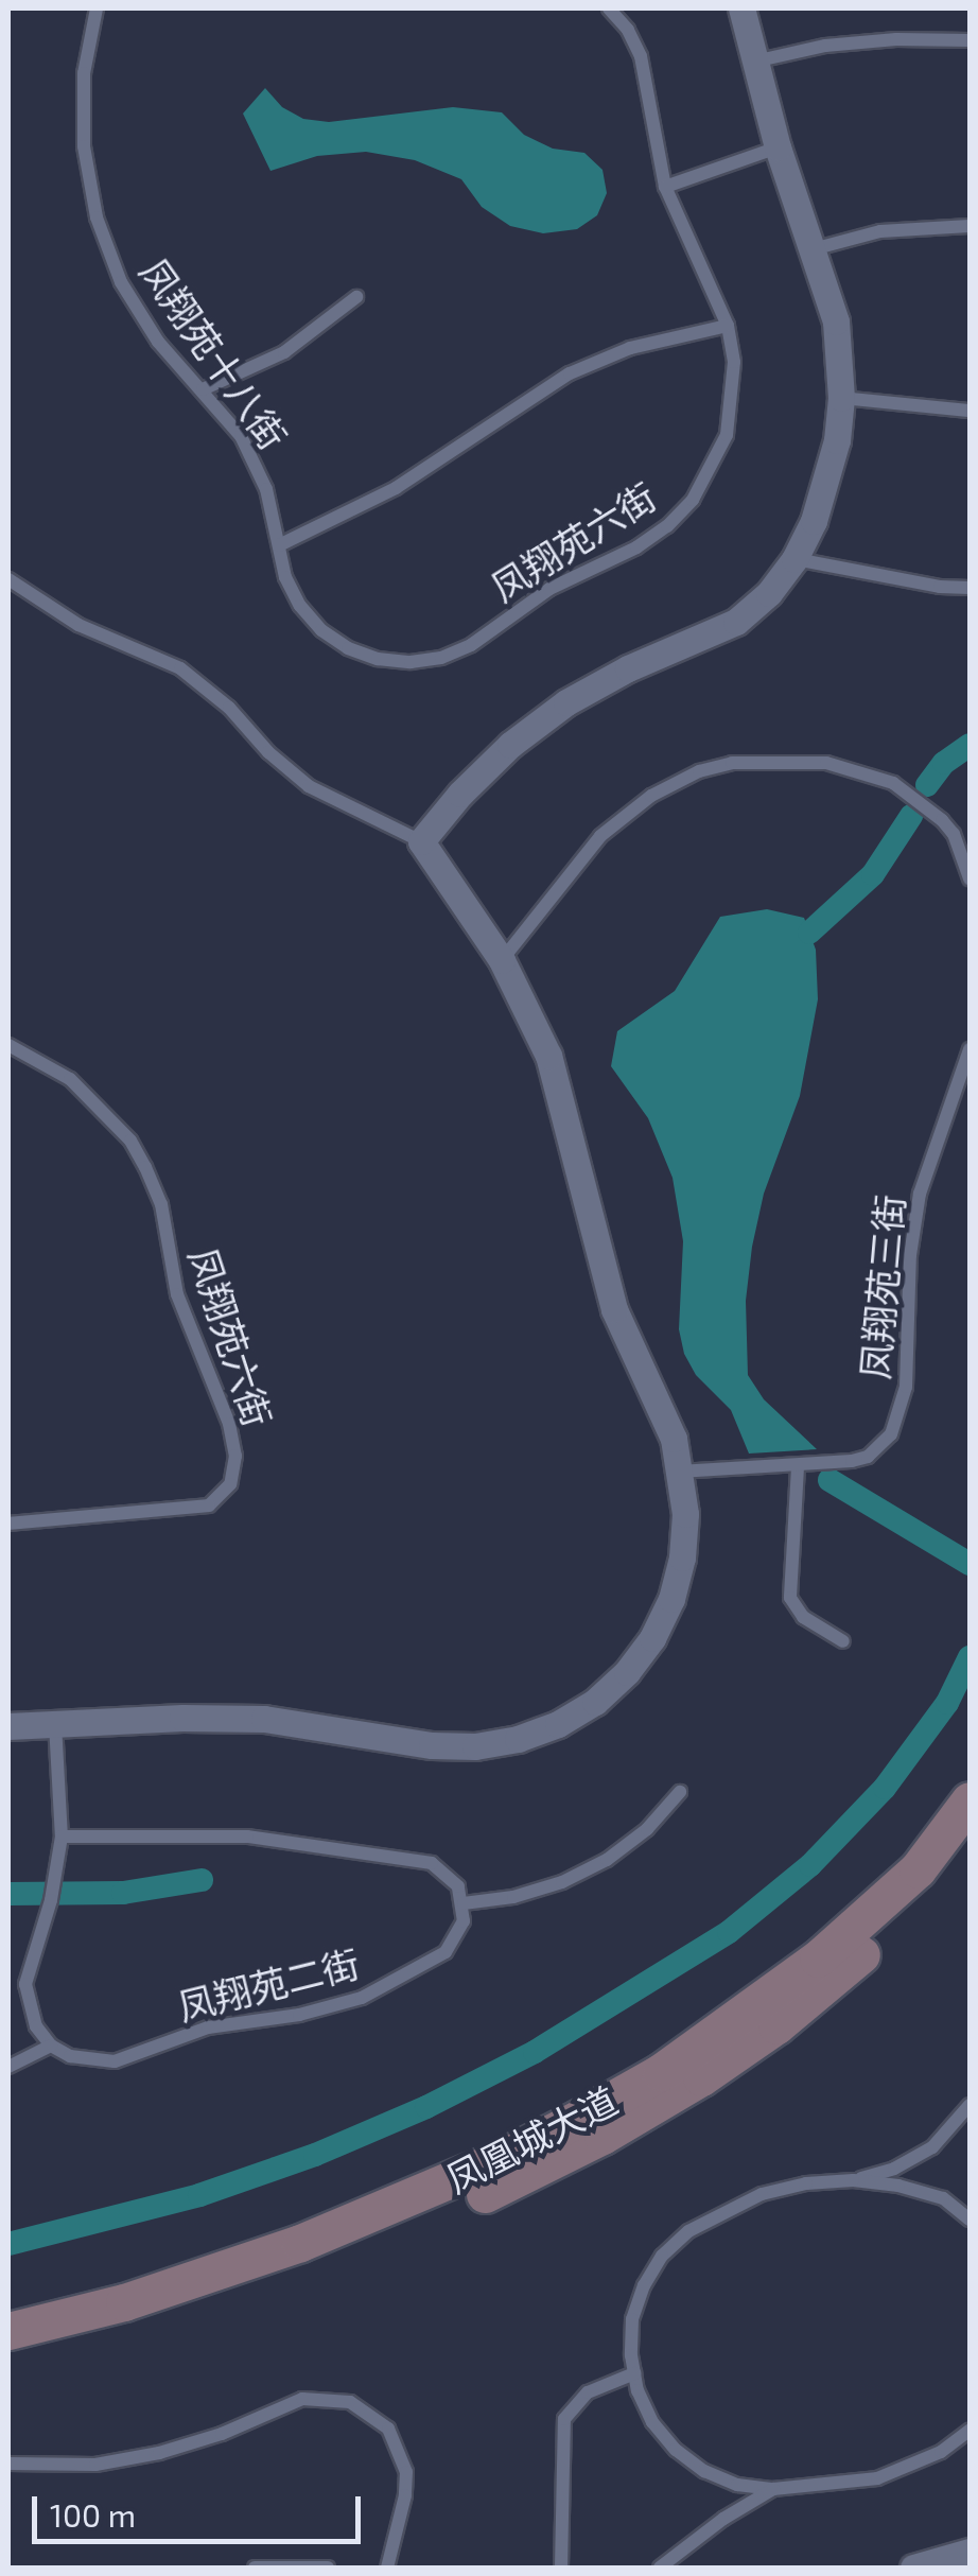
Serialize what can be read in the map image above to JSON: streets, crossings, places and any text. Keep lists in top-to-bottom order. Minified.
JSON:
{"streets":{"main road":["凤凰城大道"],"lane":["凤翔苑十八街","凤翔苑六街","凤翔苑三街","凤翔苑二街"]},"crossings":[["凤翔苑十八街","凤翔苑六街"]],"scale_bar":"100 m"}
